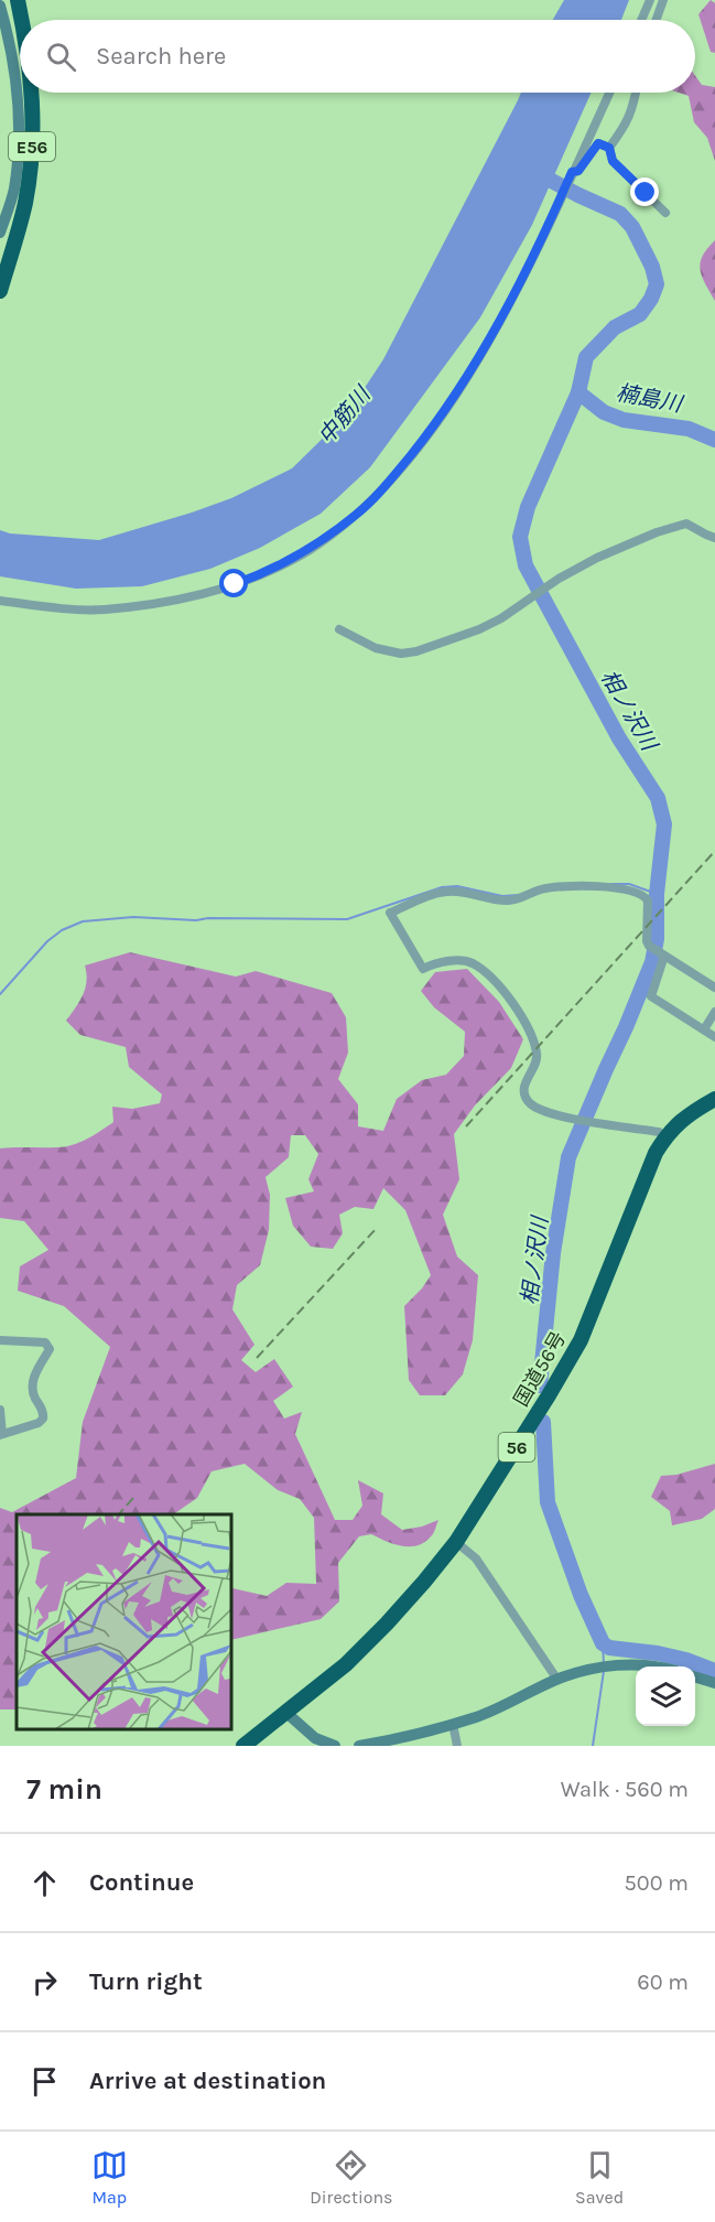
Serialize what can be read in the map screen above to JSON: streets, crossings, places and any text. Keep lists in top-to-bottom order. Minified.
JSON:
{"streets":{"highway":["E56","国道56号","56"]},"water":["楠島川","中筋川","相ノ沢川"],"page":{"search":"Search here","heading":["7 min","Walk · 560 m"],"list":[["Continue","500 m"],["Turn right","60 m"],"Arrive at destination"],"nav":["Map","Directions","Saved"]}}
